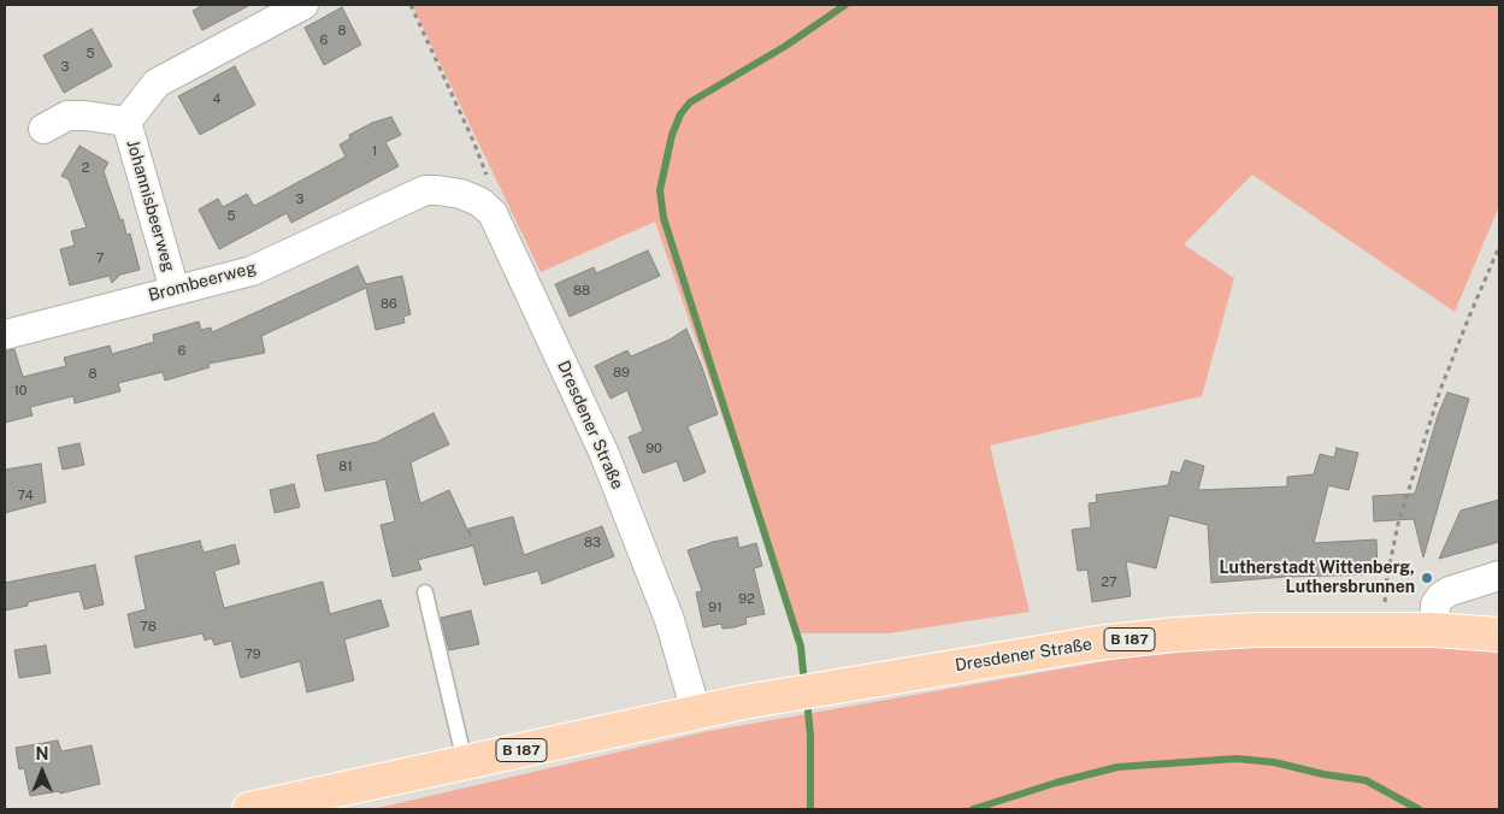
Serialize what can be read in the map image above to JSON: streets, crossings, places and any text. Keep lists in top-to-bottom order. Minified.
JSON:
{"streets":{"main road":["Dresdener Straße","B 187"],"street":["Johannisbeerweg","Brombeerweg"]},"crossings":[["Johannisbeerweg","Brombeerweg"],["Brombeerweg","Dresdener Straße"]],"places":["Lutherstadt Wittenberg, Luthersbrunnen"],"house_numbers":["8","6","5","3","4","1","2","3","5","7","88","86","6","89","8","10","90","81","74","83","27","92","91","78","79"],"north":"top"}
